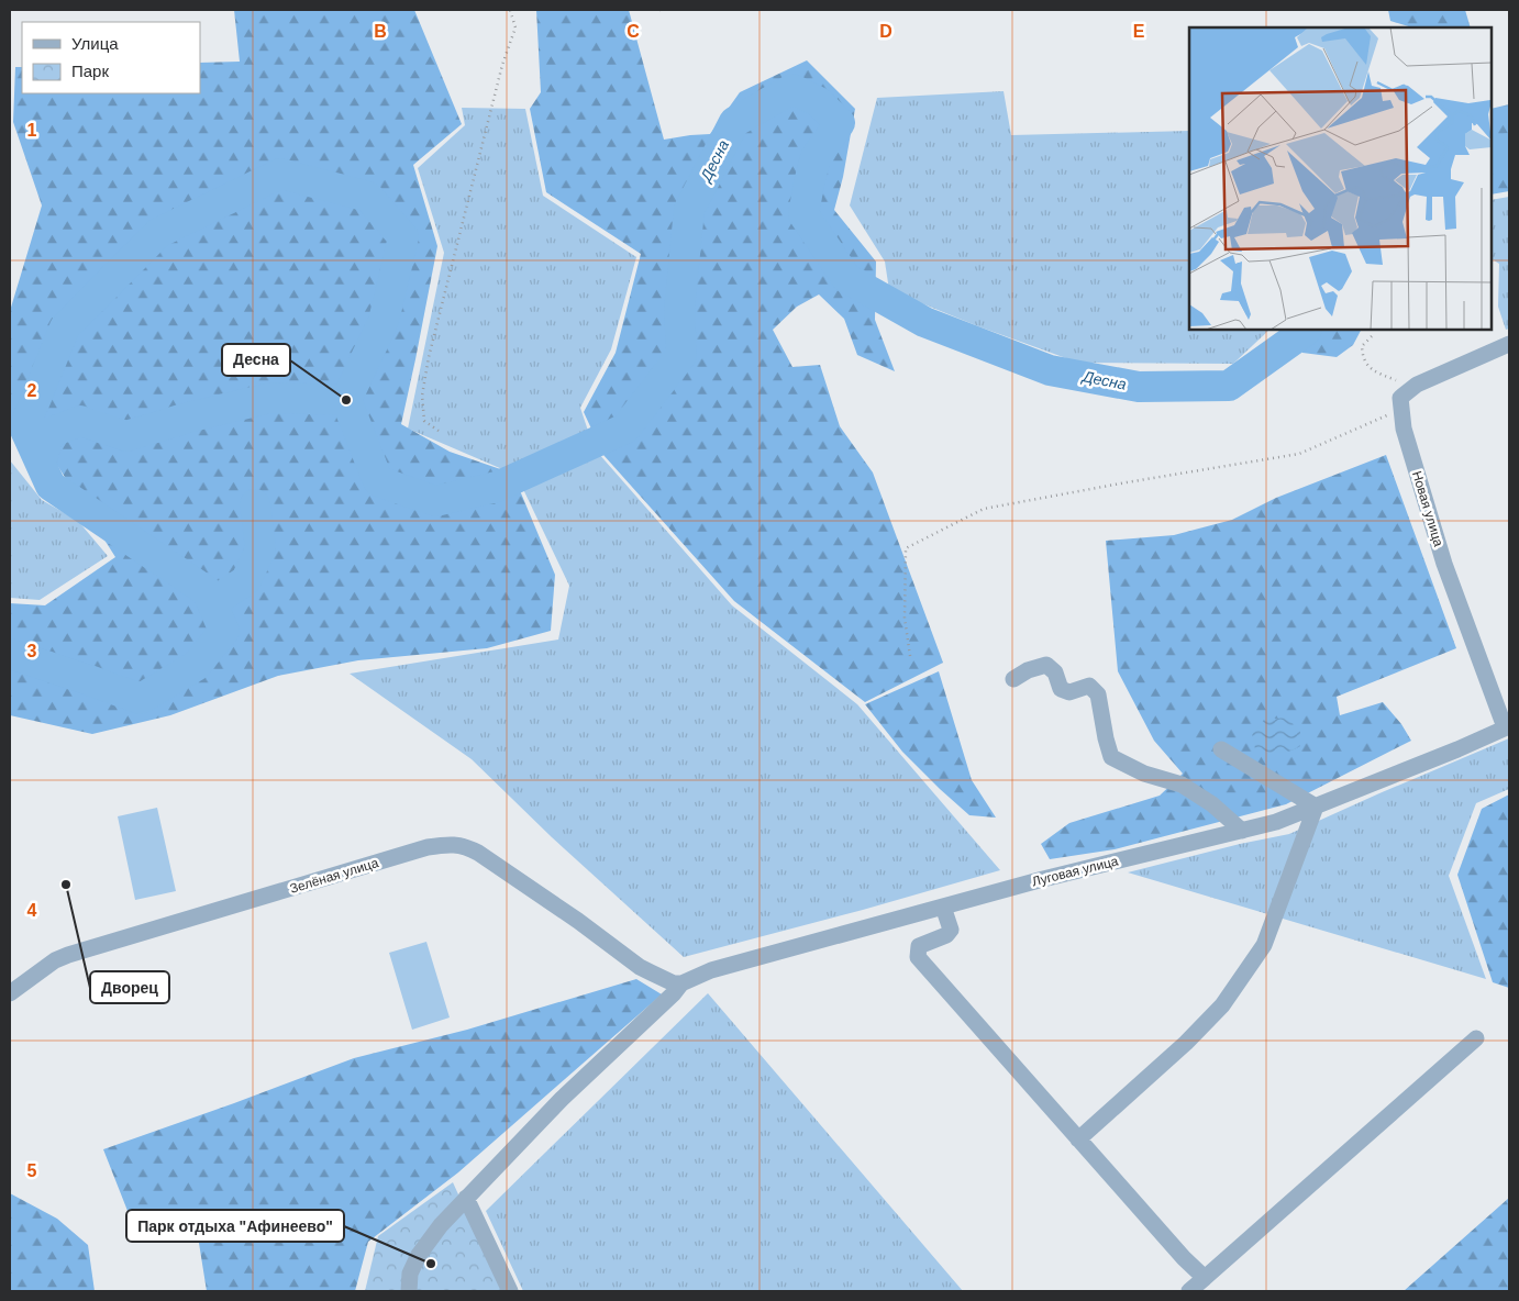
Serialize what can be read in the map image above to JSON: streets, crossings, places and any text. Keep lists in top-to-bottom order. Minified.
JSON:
{"streets":{"lane":["Новая улица","Луговая улица","Зелёная улица"]},"crossings":[["Новая улица","Луговая улица"],["Луговая улица","Зелёная улица"]],"water":["Десна"],"places":["Десна","Дворец","Парк отдыха \"Афинеево\""],"legend":["Улица","Парк"],"grid":{"columns":["B","C","D","E"],"rows":["1","2","3","4","5"]}}
